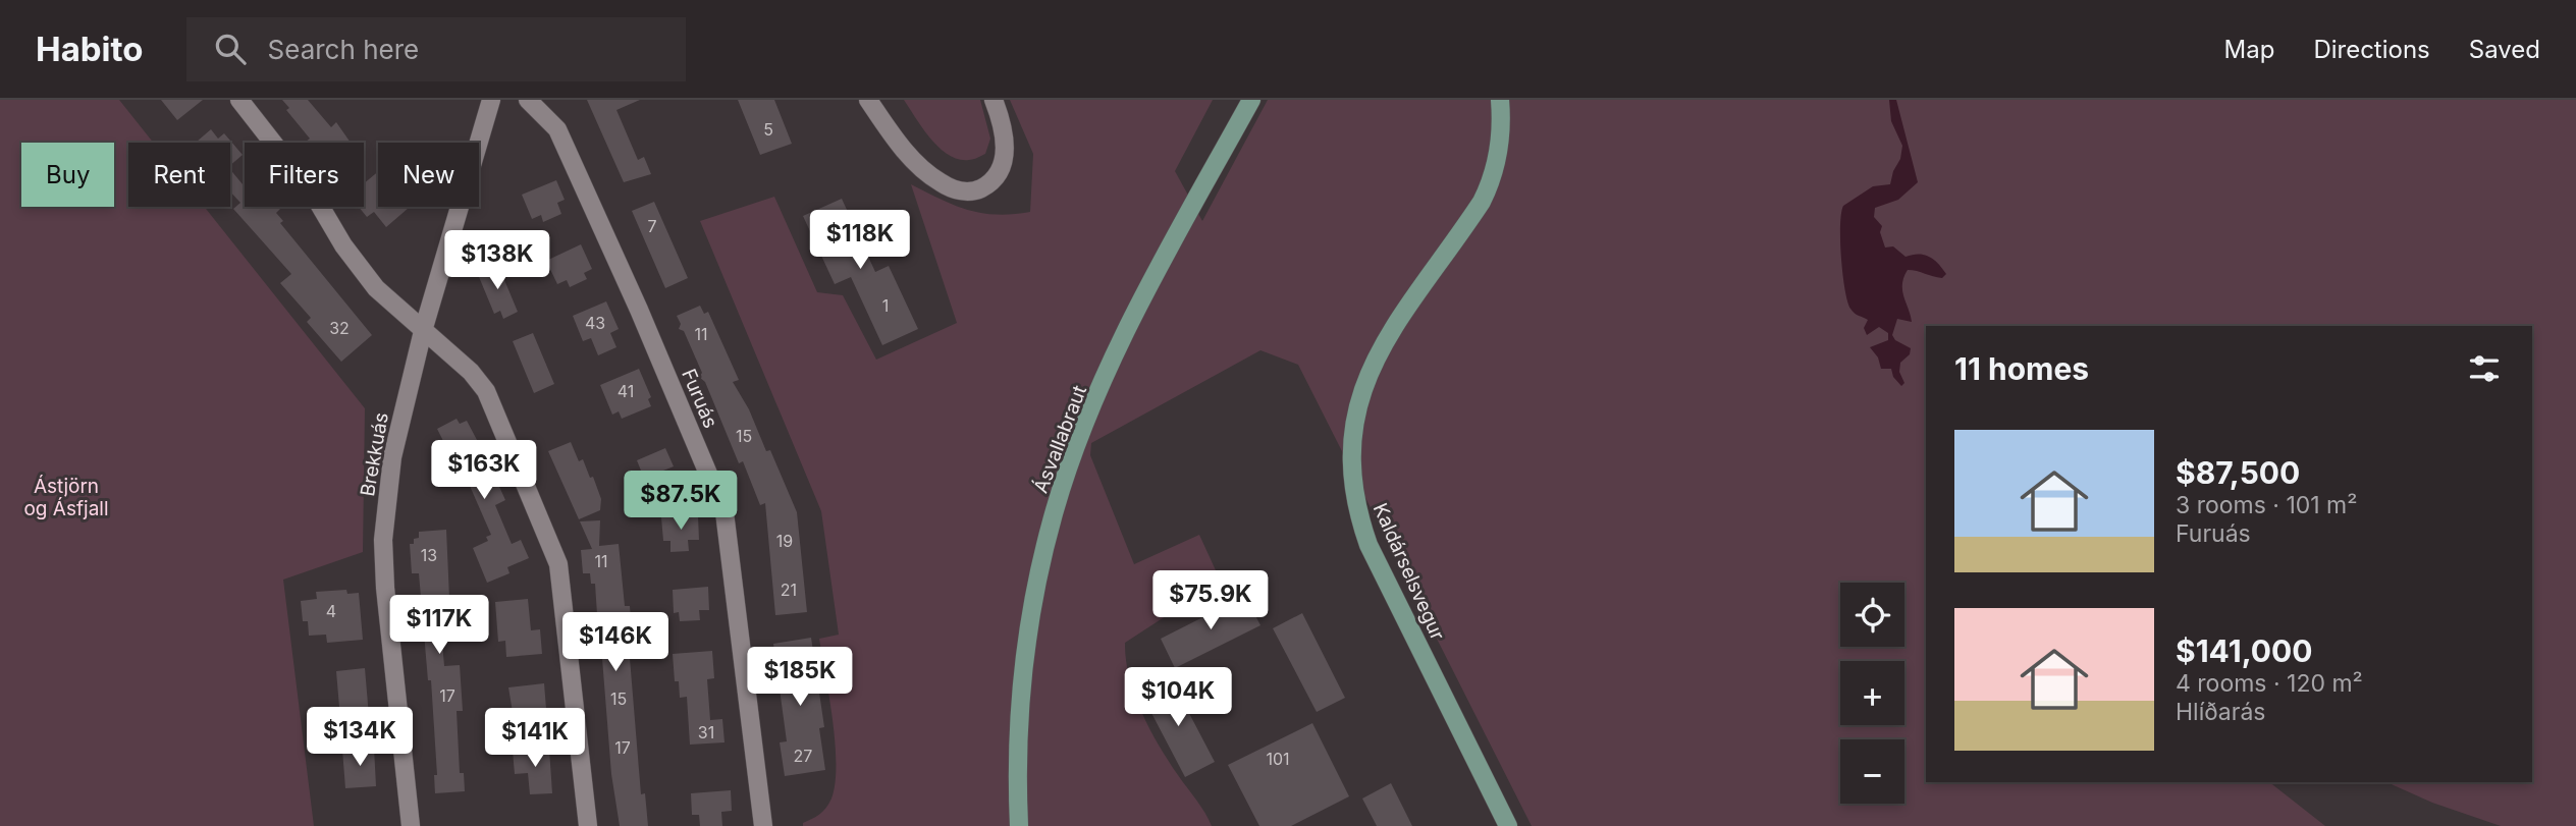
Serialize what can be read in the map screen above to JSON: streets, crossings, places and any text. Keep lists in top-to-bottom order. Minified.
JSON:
{"streets":{"street":["Furuás","Ásvallabraut","Brekkuás","Kaldárselsvegur"]},"parks":["Ástjörn og Ásfjall"],"house_numbers":["5","7","1","43","32","11","41","15","19","13","11","21","4","17","15","31","17","27","101"],"page":{"header":"Habito","search":"Search here","nav":["Map","Directions","Saved"],"chip":["Buy","Rent","Filters","New"],"price":["$118K","$138K","$163K","$87.5K","$75.9K","$117K","$146K","$185K","$104K","$134K","$141K"],"heading":"11 homes","list":[{"name":"$87,500","note":"3 rooms · 101 m² · Furuás"},{"name":"$141,000","note":"4 rooms · 120 m² · Hlíðarás"}],"map_buttons":["+","−"]}}
